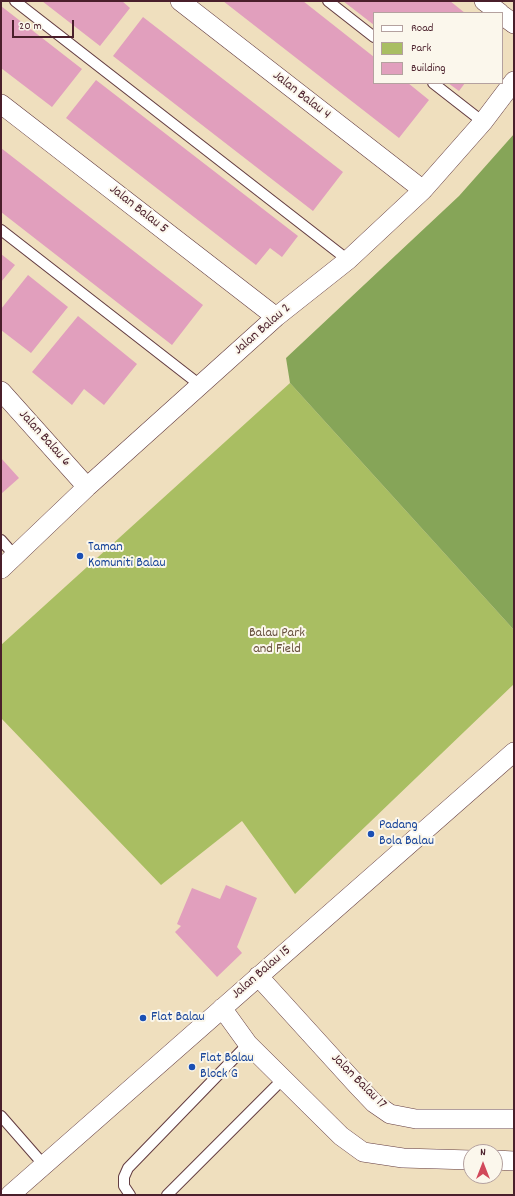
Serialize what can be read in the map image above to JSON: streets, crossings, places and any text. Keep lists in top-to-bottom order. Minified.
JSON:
{"streets":{"street":["Jalan Balau 4","Jalan Balau 5","Jalan Balau 2","Jalan Balau 6","Jalan Balau 15","Jalan Balau 17"]},"crossings":[["Jalan Balau 4","Jalan Balau 2"],["Jalan Balau 5","Jalan Balau 2"],["Jalan Balau 2","Jalan Balau 6"],["Jalan Balau 15","Jalan Balau 17"]],"parks":["Balau Park and Field"],"places":["Taman Komuniti Balau","Padang Bola Balau","Flat Balau","Flat Balau Block G"],"legend":["Road","Park","Building"],"scale_bar":"20 m","north":"top"}
